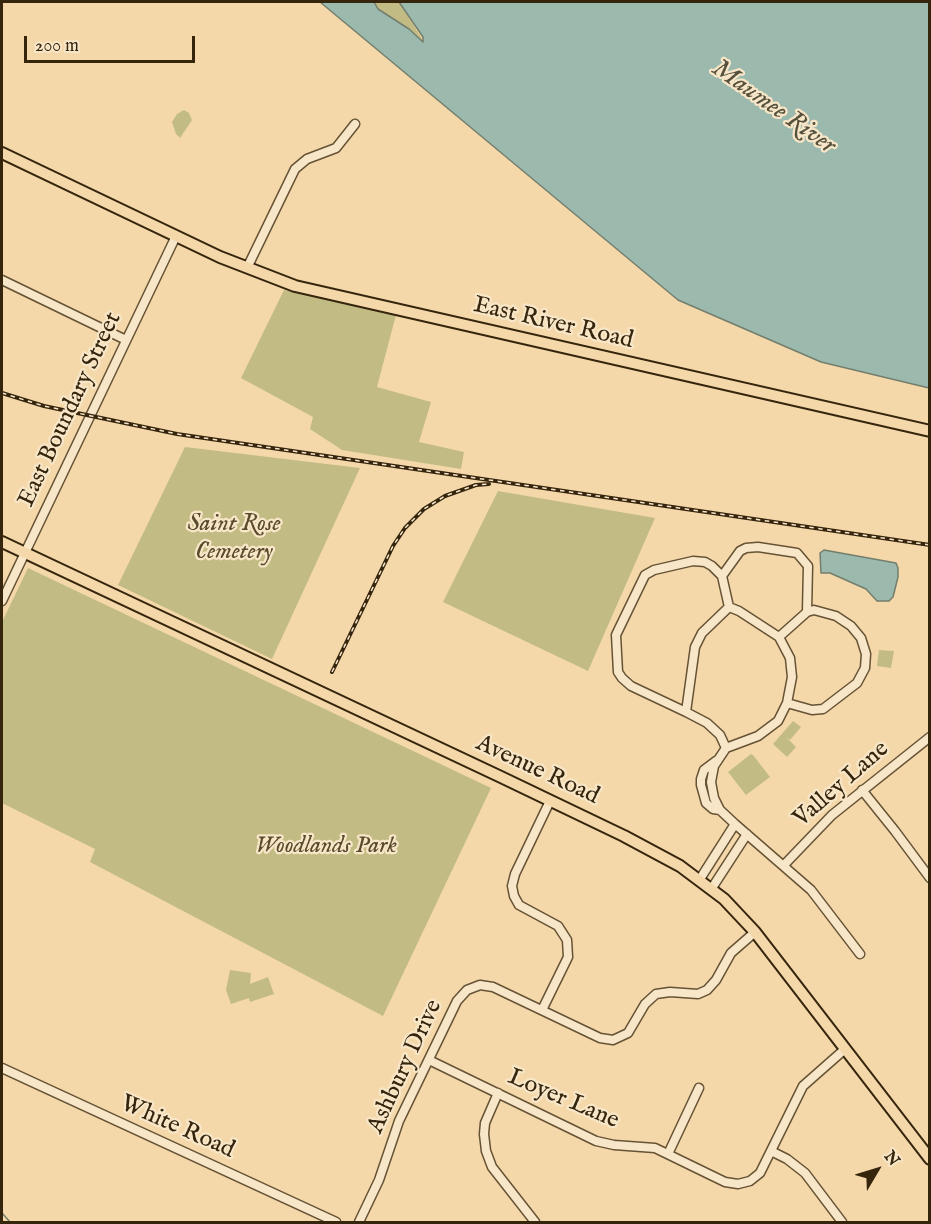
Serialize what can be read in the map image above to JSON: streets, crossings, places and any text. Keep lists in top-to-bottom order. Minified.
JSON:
{"streets":{"main road":["East River Road","Avenue Road"],"street":["East Boundary Street","Valley Lane","Ashbury Drive","Loyer Lane","White Road"]},"crossings":[["East River Road","East Boundary Street"],["East Boundary Street","Avenue Road"],["Avenue Road","Ashbury Drive"],["Avenue Road","Loyer Lane"],["Ashbury Drive","Loyer Lane"]],"water":["Maumee River"],"parks":["Saint Rose Cemetery","Woodlands Park"],"scale_bar":"200 m","north":"top right"}
